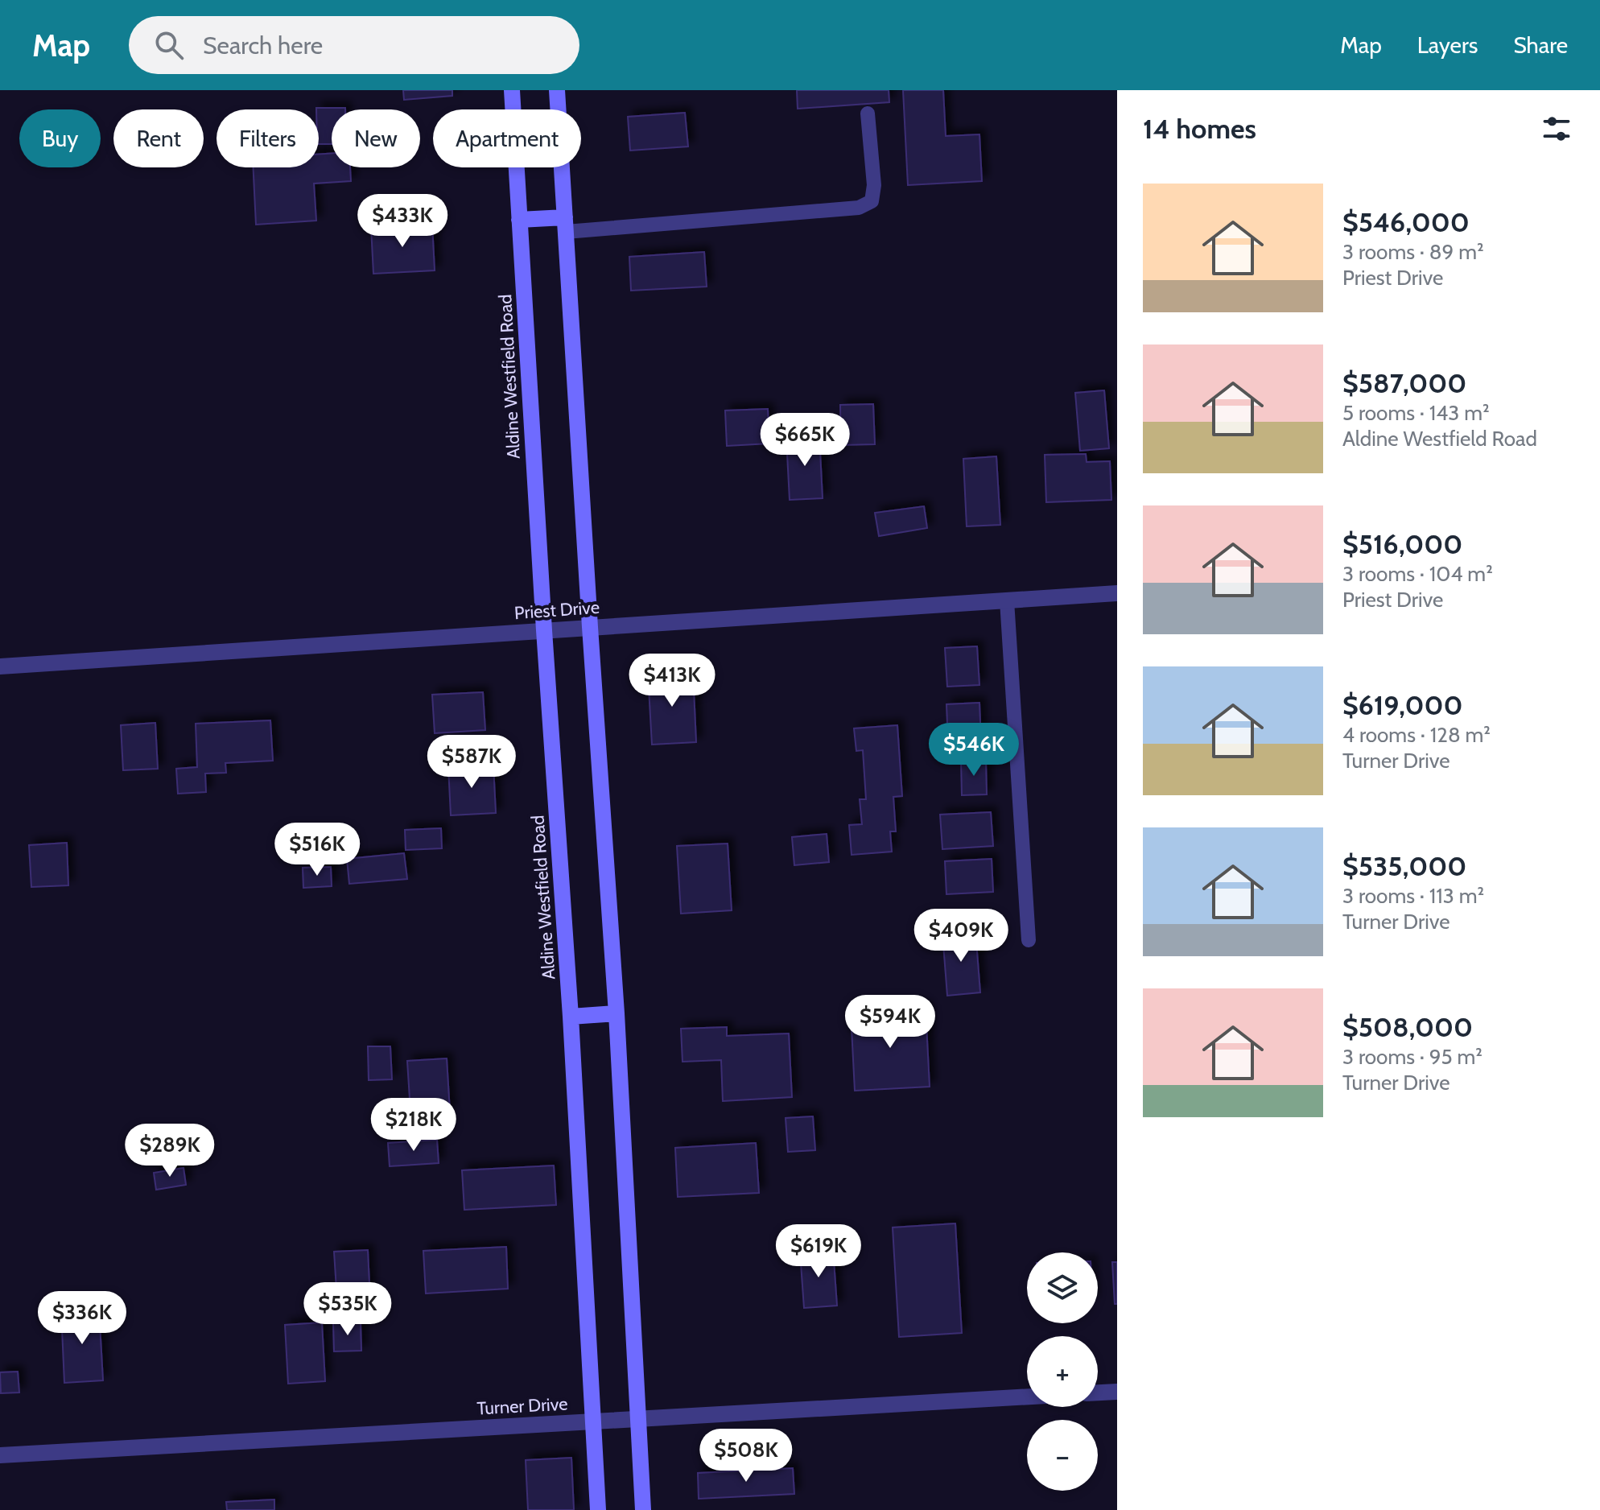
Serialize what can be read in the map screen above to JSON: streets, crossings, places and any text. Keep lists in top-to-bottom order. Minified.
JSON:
{"streets":{"main road":["Aldine Westfield Road"],"street":["Priest Drive","Turner Drive"]},"crossings":[["Aldine Westfield Road","Priest Drive"],["Aldine Westfield Road","Turner Drive"]],"page":{"header":"Map","search":"Search here","nav":["Map","Layers","Share"],"heading":"14 homes","chip":["Buy","Rent","Filters","New","Apartment"],"list":[{"name":"$546,000","note":"3 rooms · 89 m² · Priest Drive"},{"name":"$587,000","note":"5 rooms · 143 m² · Aldine Westfield Road"},{"name":"$516,000","note":"3 rooms · 104 m² · Priest Drive"},{"name":"$619,000","note":"4 rooms · 128 m² · Turner Drive"},{"name":"$535,000","note":"3 rooms · 113 m² · Turner Drive"},{"name":"$508,000","note":"3 rooms · 95 m² · Turner Drive"}],"price":["$433K","$665K","$413K","$546K","$587K","$516K","$409K","$594K","$218K","$289K","$619K","$535K","$336K","$508K"],"map_buttons":["+","−"]}}
